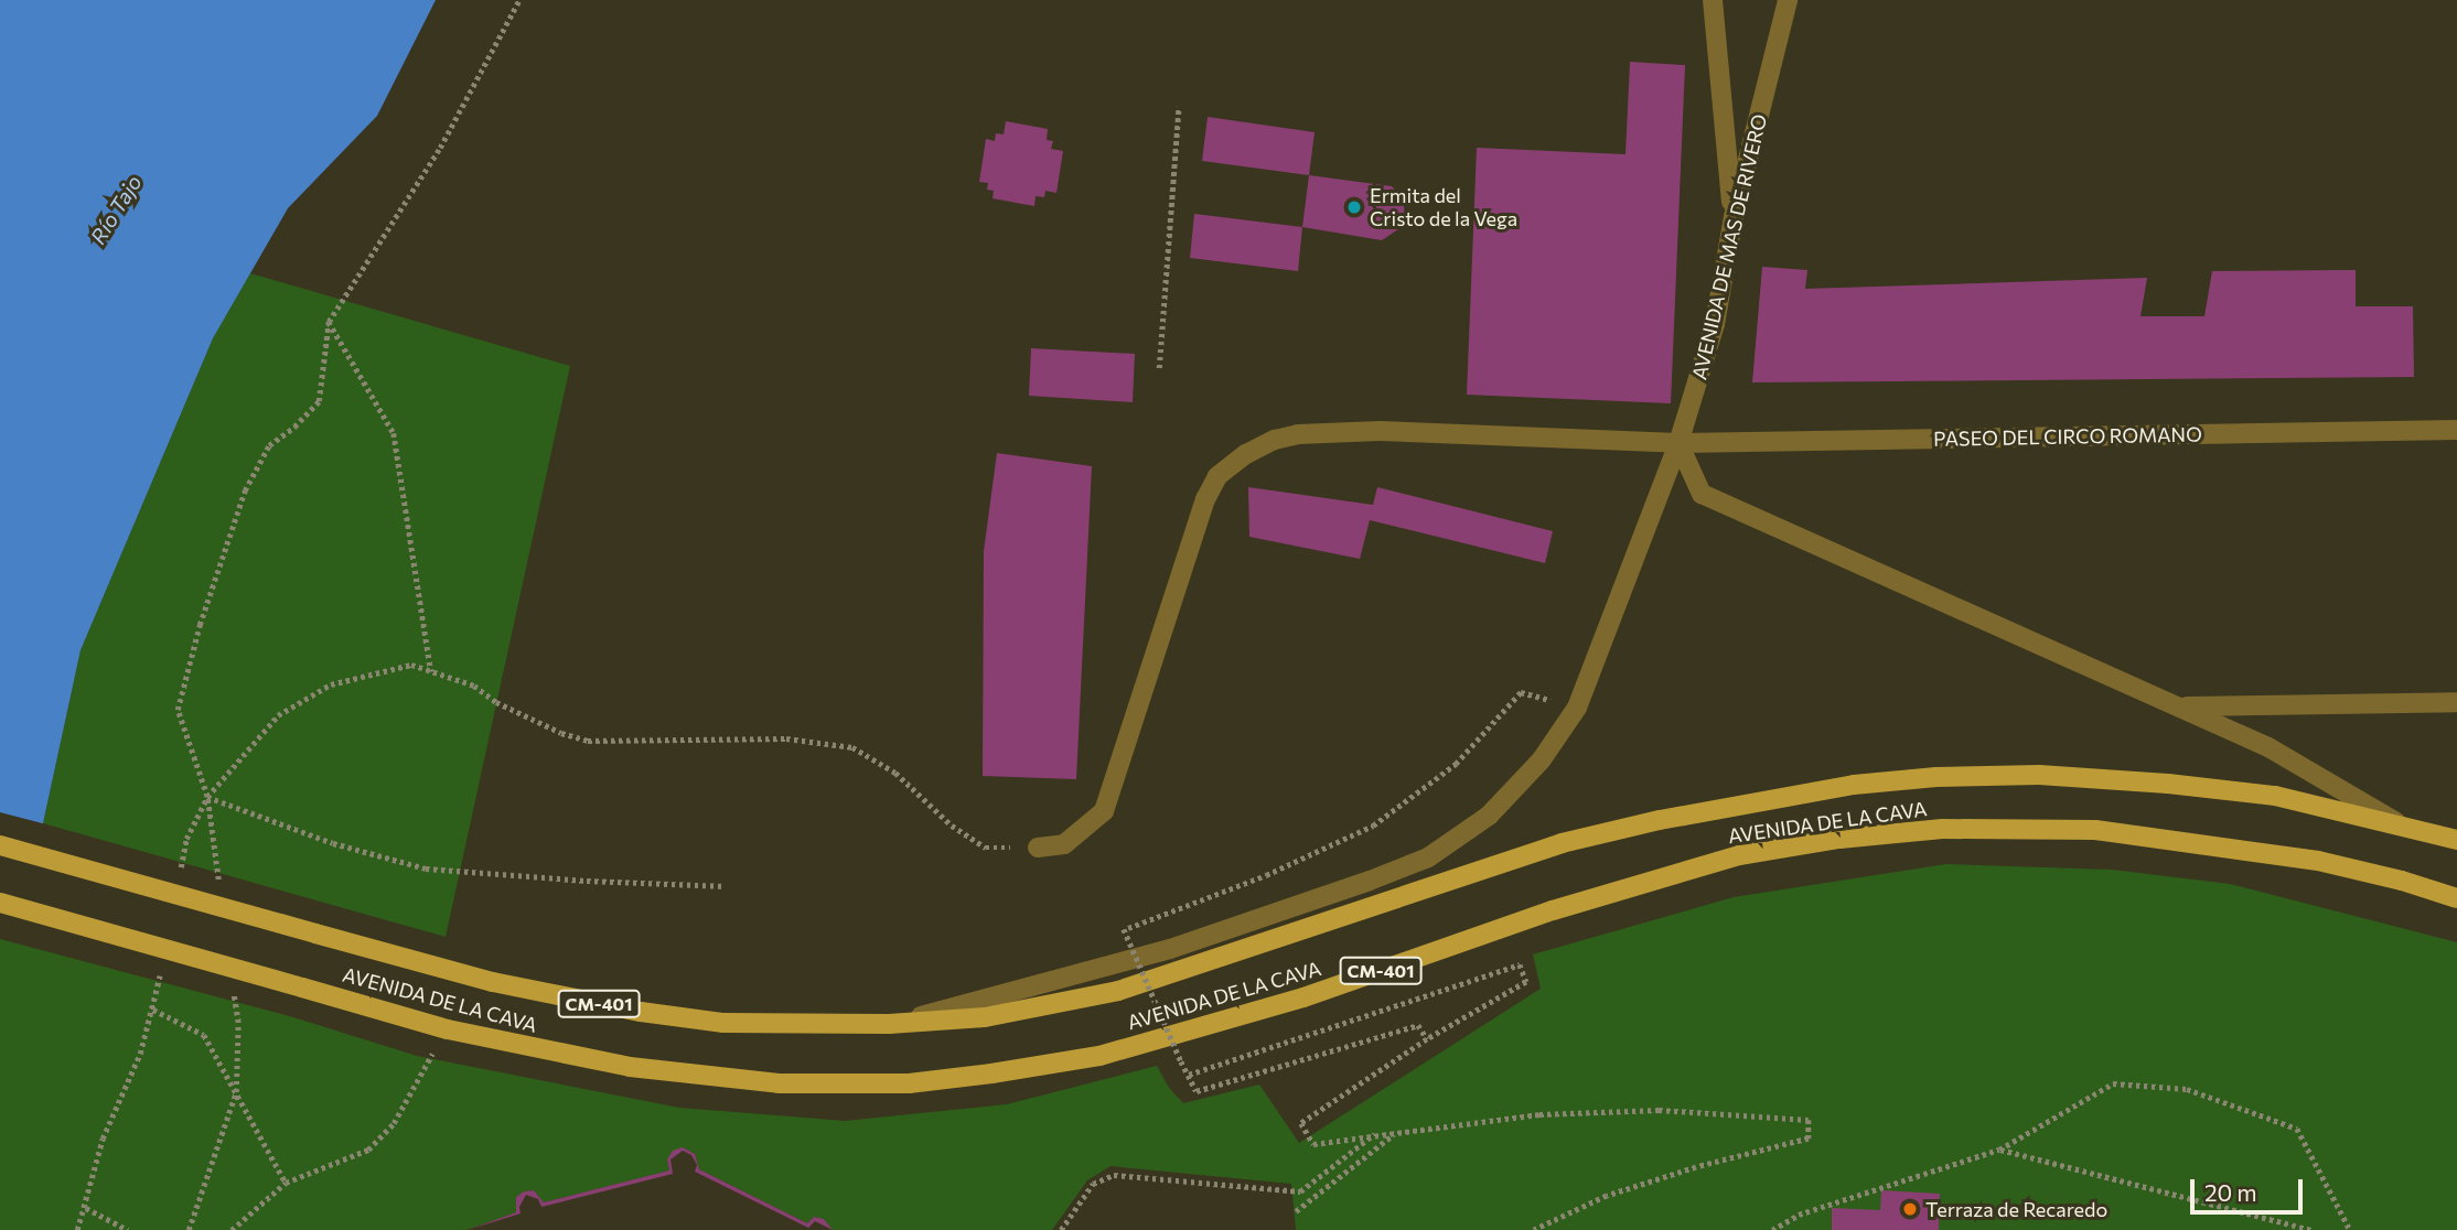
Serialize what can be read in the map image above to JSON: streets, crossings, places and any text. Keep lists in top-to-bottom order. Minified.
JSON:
{"streets":{"main road":["AVENIDA DE LA CAVA","CM-401"],"street":["AVENIDA DE MAS DE RIVERO","PASEO DEL CIRCO ROMANO"]},"crossings":[["AVENIDA DE MAS DE RIVERO","PASEO DEL CIRCO ROMANO"],["AVENIDA DE MAS DE RIVERO","AVENIDA DE LA CAVA"]],"water":["Río Tajo"],"places":["Ermita del Cristo de la Vega","Terraza de Recaredo"],"scale_bar":"20 m"}
